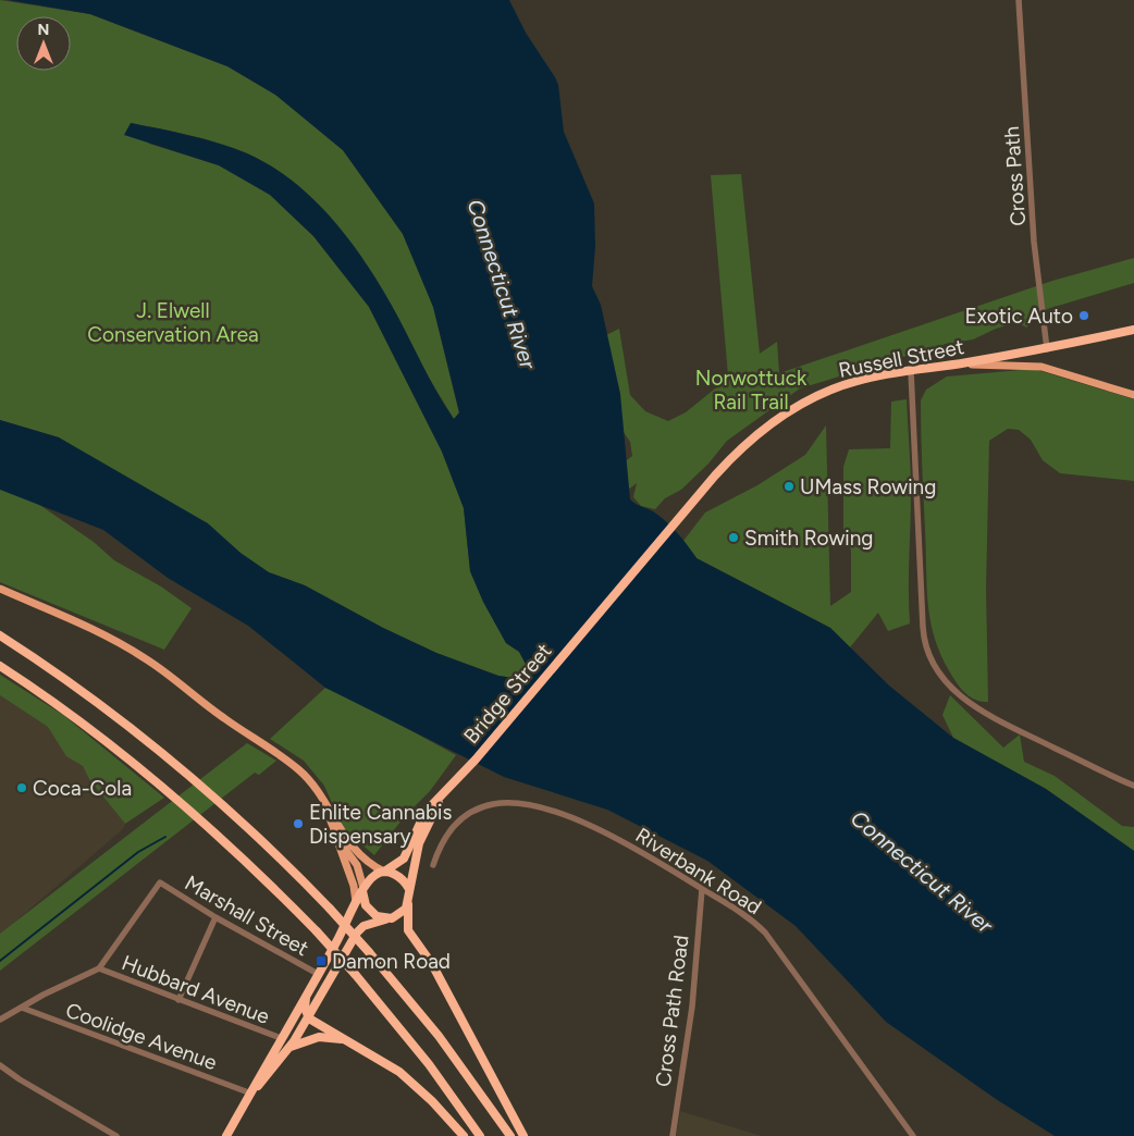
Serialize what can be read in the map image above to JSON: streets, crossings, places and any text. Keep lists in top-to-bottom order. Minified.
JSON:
{"streets":{"highway":["Russell Street","Bridge Street"],"street":["Cross Path","Riverbank Road","Marshall Street","Hubbard Avenue","Cross Path Road","Coolidge Avenue"]},"crossings":[["Cross Path","Russell Street"],["Russell Street","Bridge Street"],["Riverbank Road","Cross Path Road"],["Marshall Street","Hubbard Avenue"]],"water":["Connecticut River"],"parks":["J. Elwell Conservation Area","Norwottuck Rail Trail"],"places":{"other":["Exotic Auto","UMass Rowing","Smith Rowing","Coca-Cola","Enlite Cannabis Dispensary"],"transit":["Damon Road"]},"north":"top"}
